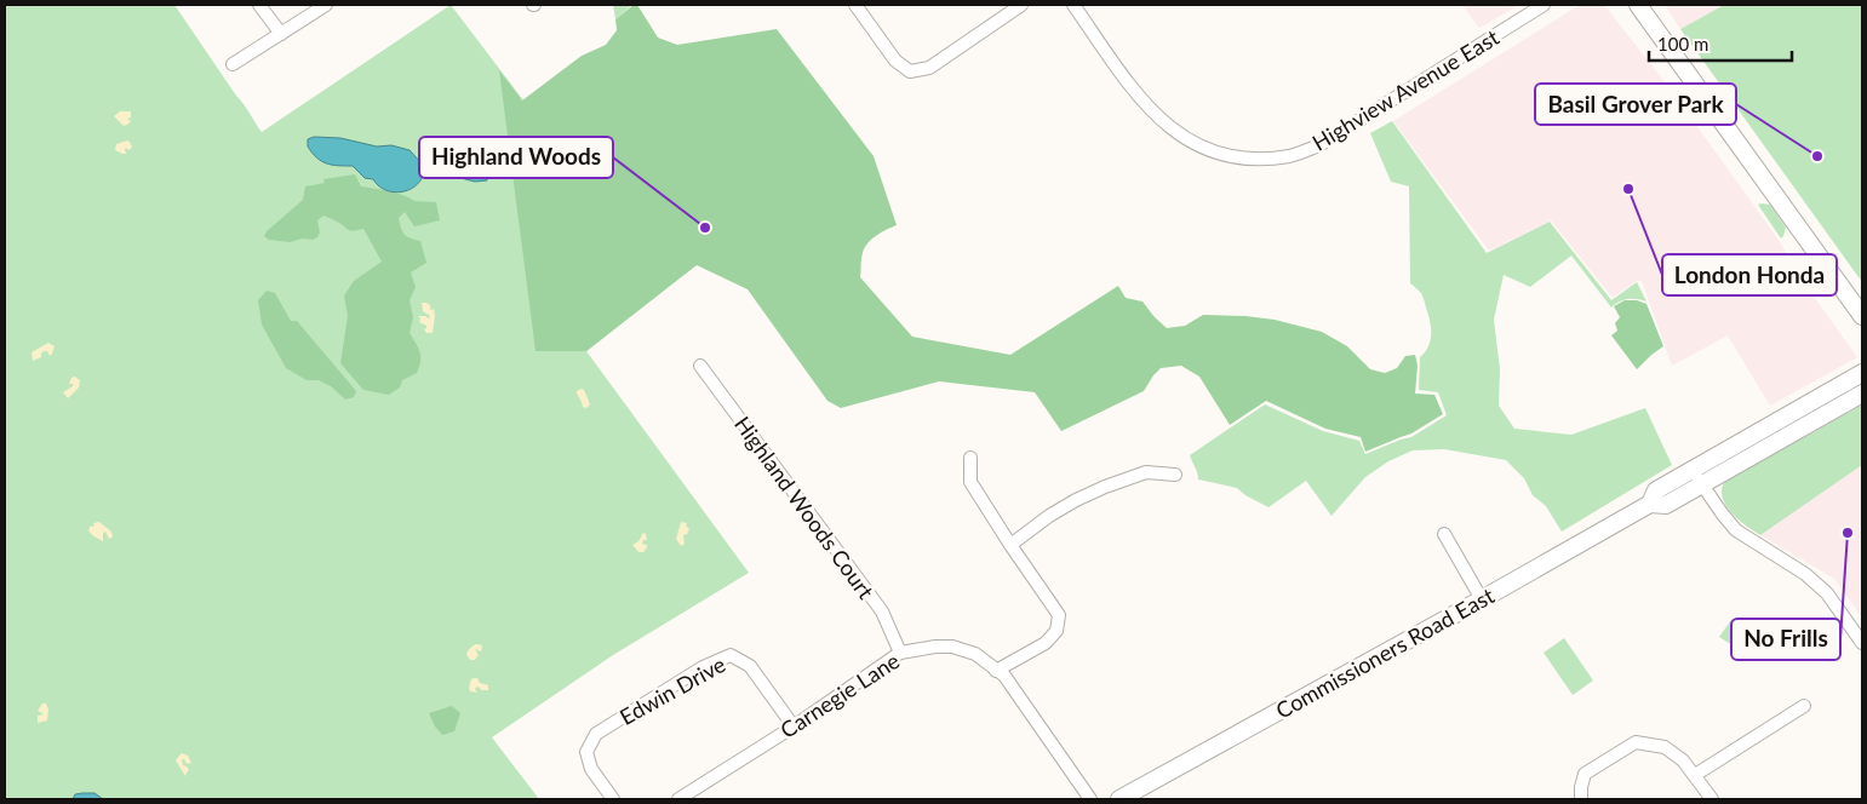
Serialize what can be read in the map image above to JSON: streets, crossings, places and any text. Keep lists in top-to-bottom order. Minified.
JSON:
{"streets":{"main road":["Commissioners Road East"],"street":["Highview Avenue East","Highland Woods Court","Edwin Drive","Carnegie Lane"]},"crossings":[["Highland Woods Court","Carnegie Lane"],["Edwin Drive","Carnegie Lane"]],"places":["Basil Grover Park","London Honda","Highland Woods","No Frills"],"scale_bar":"100 m"}
